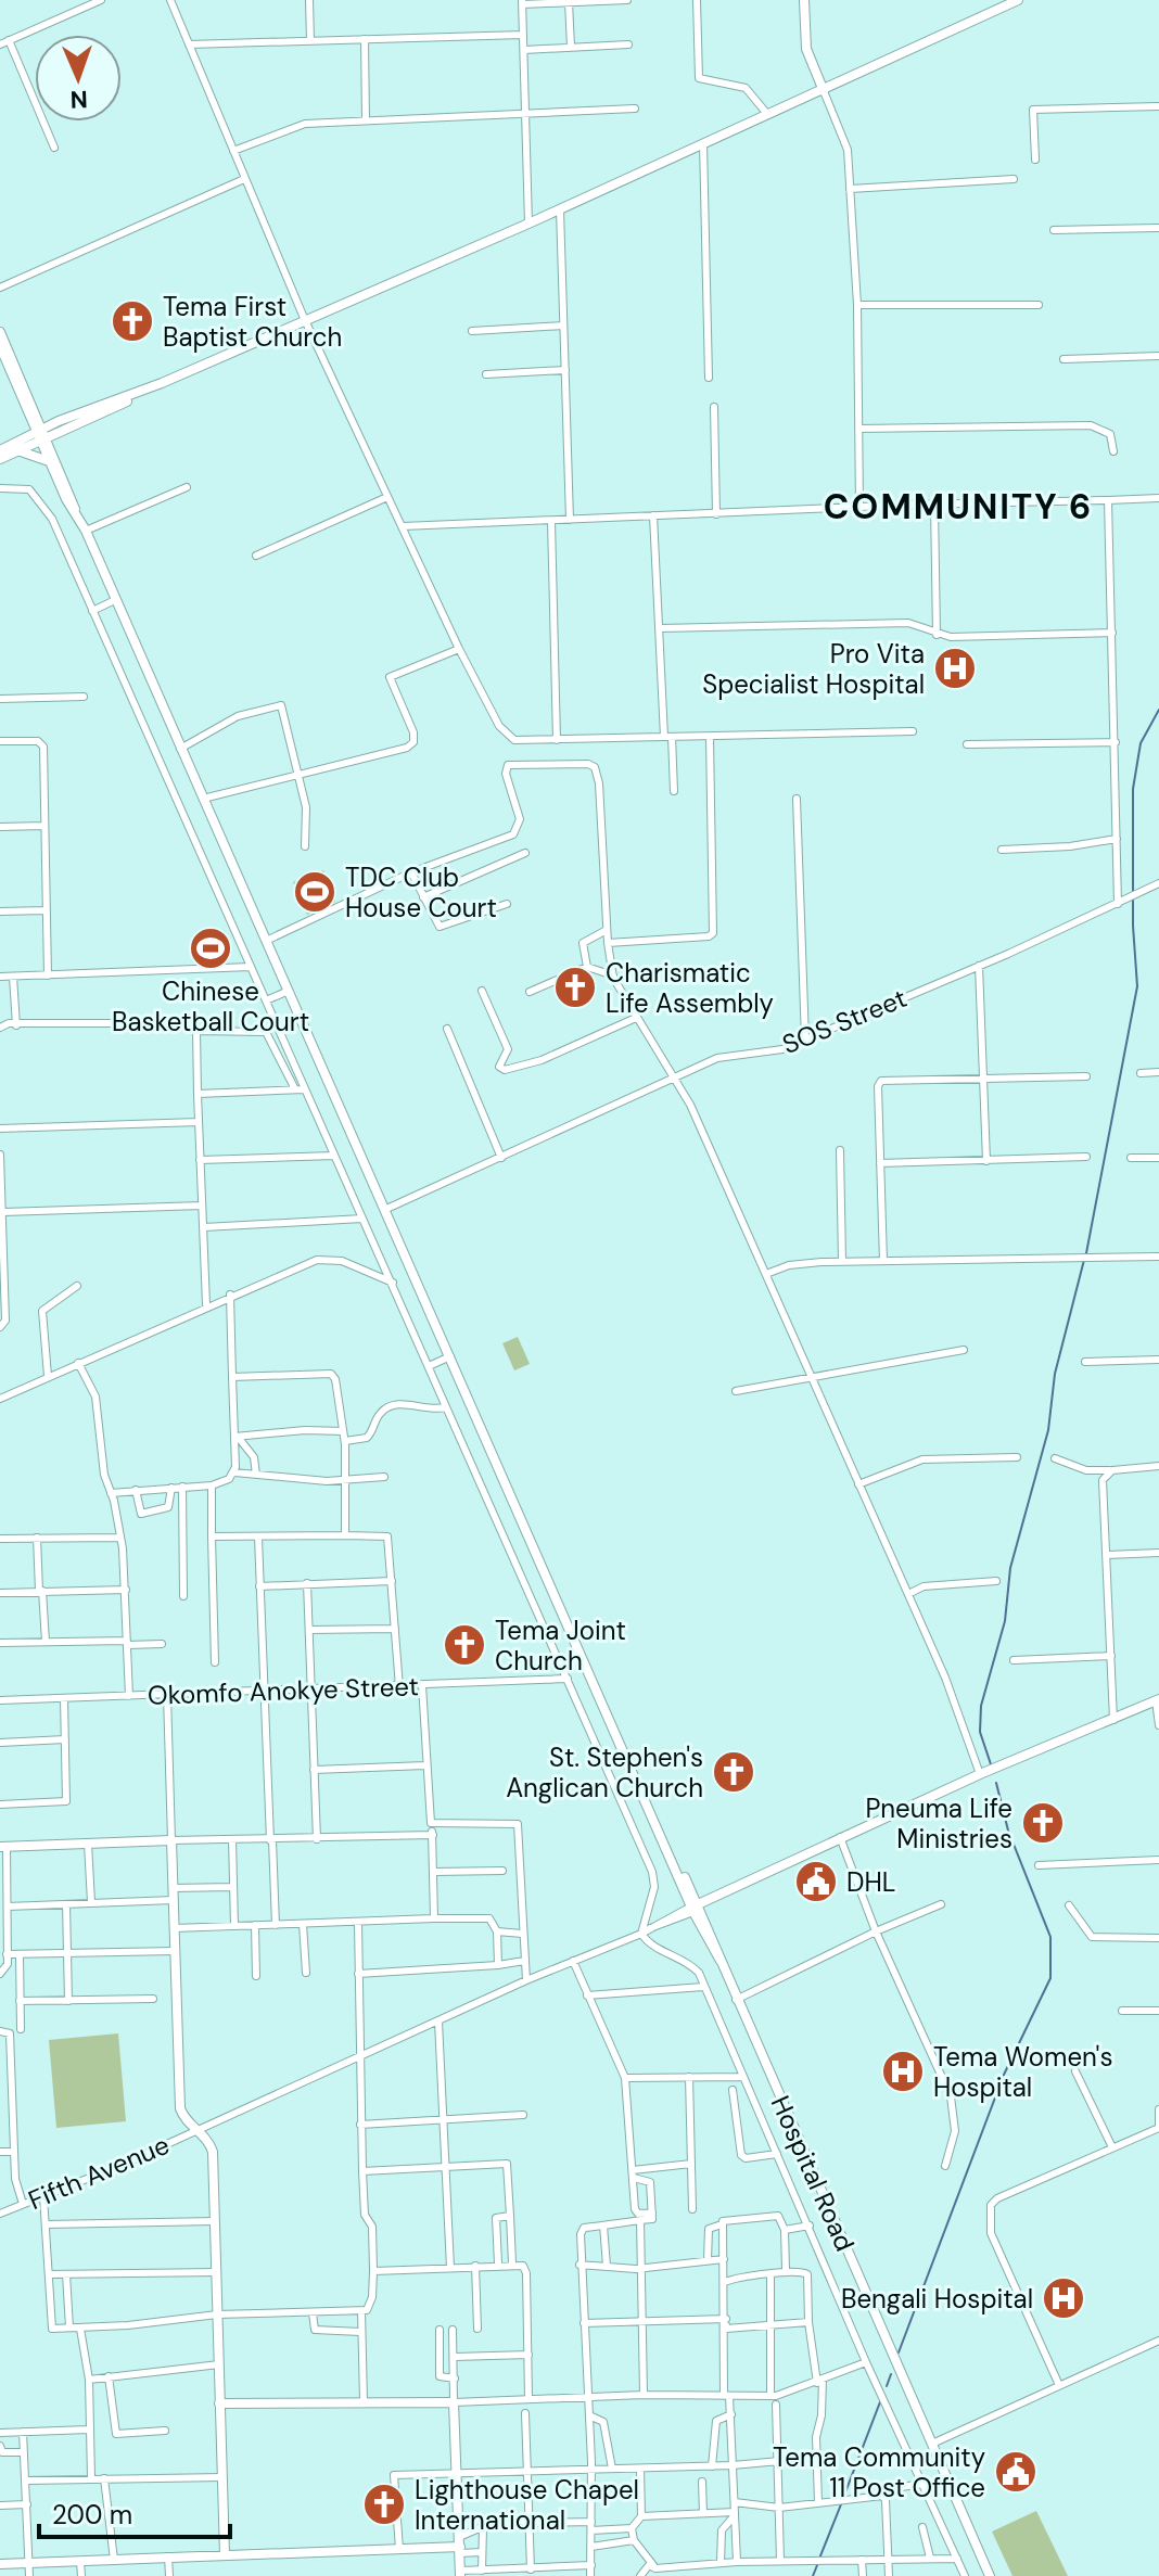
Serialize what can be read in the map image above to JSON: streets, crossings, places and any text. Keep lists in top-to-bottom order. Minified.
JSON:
{"streets":{"street":["SOS Street","Okomfo Anokye Street","Fifth Avenue","Hospital Road"]},"crossings":[["SOS Street","Hospital Road"],["Fifth Avenue","Hospital Road"]],"districts":["COMMUNITY 6"],"places":{"church":["Tema First Baptist Church","Charismatic Life Assembly","Tema Joint Church","St. Stephen's Anglican Church","Pneuma Life Ministries","Lighthouse Chapel International"],"hospital":["Pro Vita Specialist Hospital","Tema Women's Hospital","Bengali Hospital"],"sports":["TDC Club House Court","Chinese Basketball Court"],"public building":["DHL","Tema Community 11 Post Office"]},"scale_bar":"200 m","north":"bottom"}
